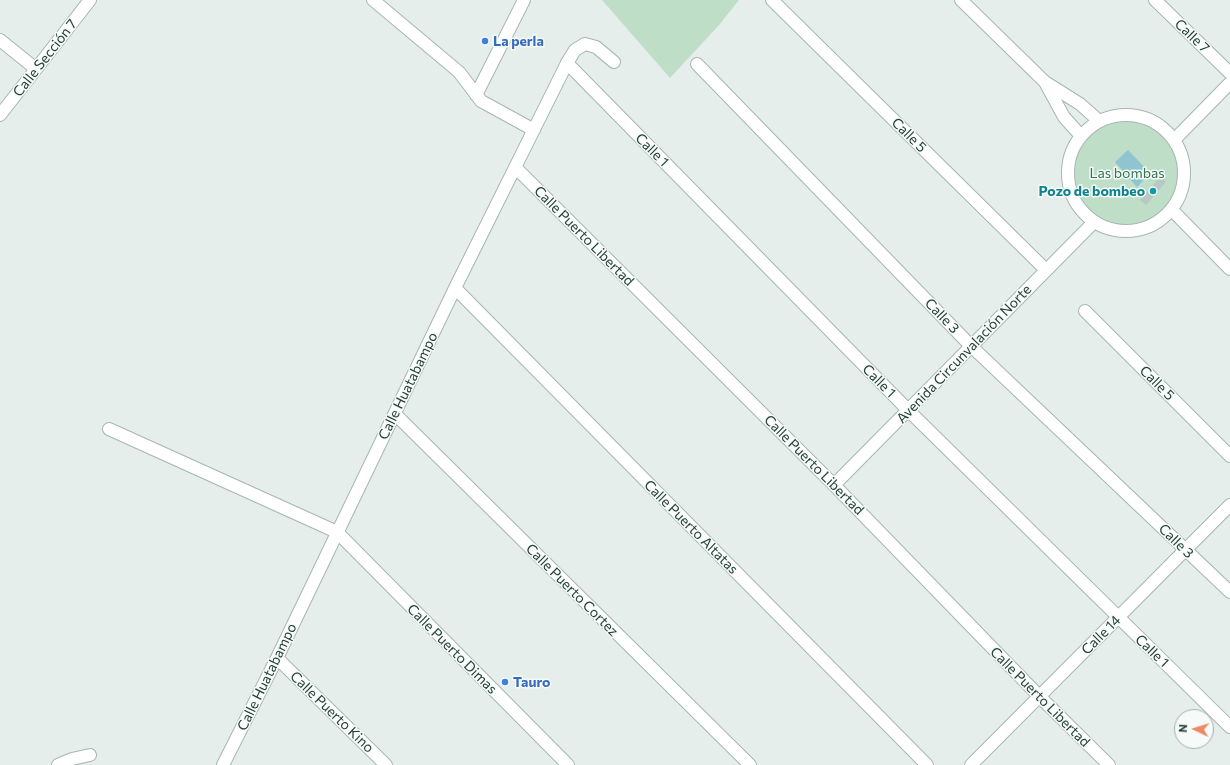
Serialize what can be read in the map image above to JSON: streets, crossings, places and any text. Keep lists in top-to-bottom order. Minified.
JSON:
{"streets":{"street":["Calle 7","Calle Sección 7","Calle 5","Calle 1","Calle Puerto Libertad","Calle 3","Avenida Circunvalación Norte","Calle Huatabampo","Calle Puerto Altatas","Calle Puerto Cortez","Calle 14","Calle Puerto Dimas","Calle Puerto Kino"]},"crossings":[["Calle 5","Avenida Circunvalación Norte"],["Calle 1","Avenida Circunvalación Norte"],["Calle 1","Calle Huatabampo"],["Calle 1","Calle 14"],["Calle Puerto Libertad","Avenida Circunvalación Norte"],["Calle Puerto Libertad","Calle Huatabampo"],["Calle Puerto Libertad","Calle 14"],["Calle 3","Avenida Circunvalación Norte"],["Calle 3","Calle 14"],["Calle Huatabampo","Calle Puerto Altatas"],["Calle Huatabampo","Calle Puerto Cortez"],["Calle Huatabampo","Calle Puerto Dimas"],["Calle Huatabampo","Calle Puerto Kino"]],"parks":["Las bombas"],"places":["La perla","Pozo de bombeo","Tauro"],"north":"left"}
